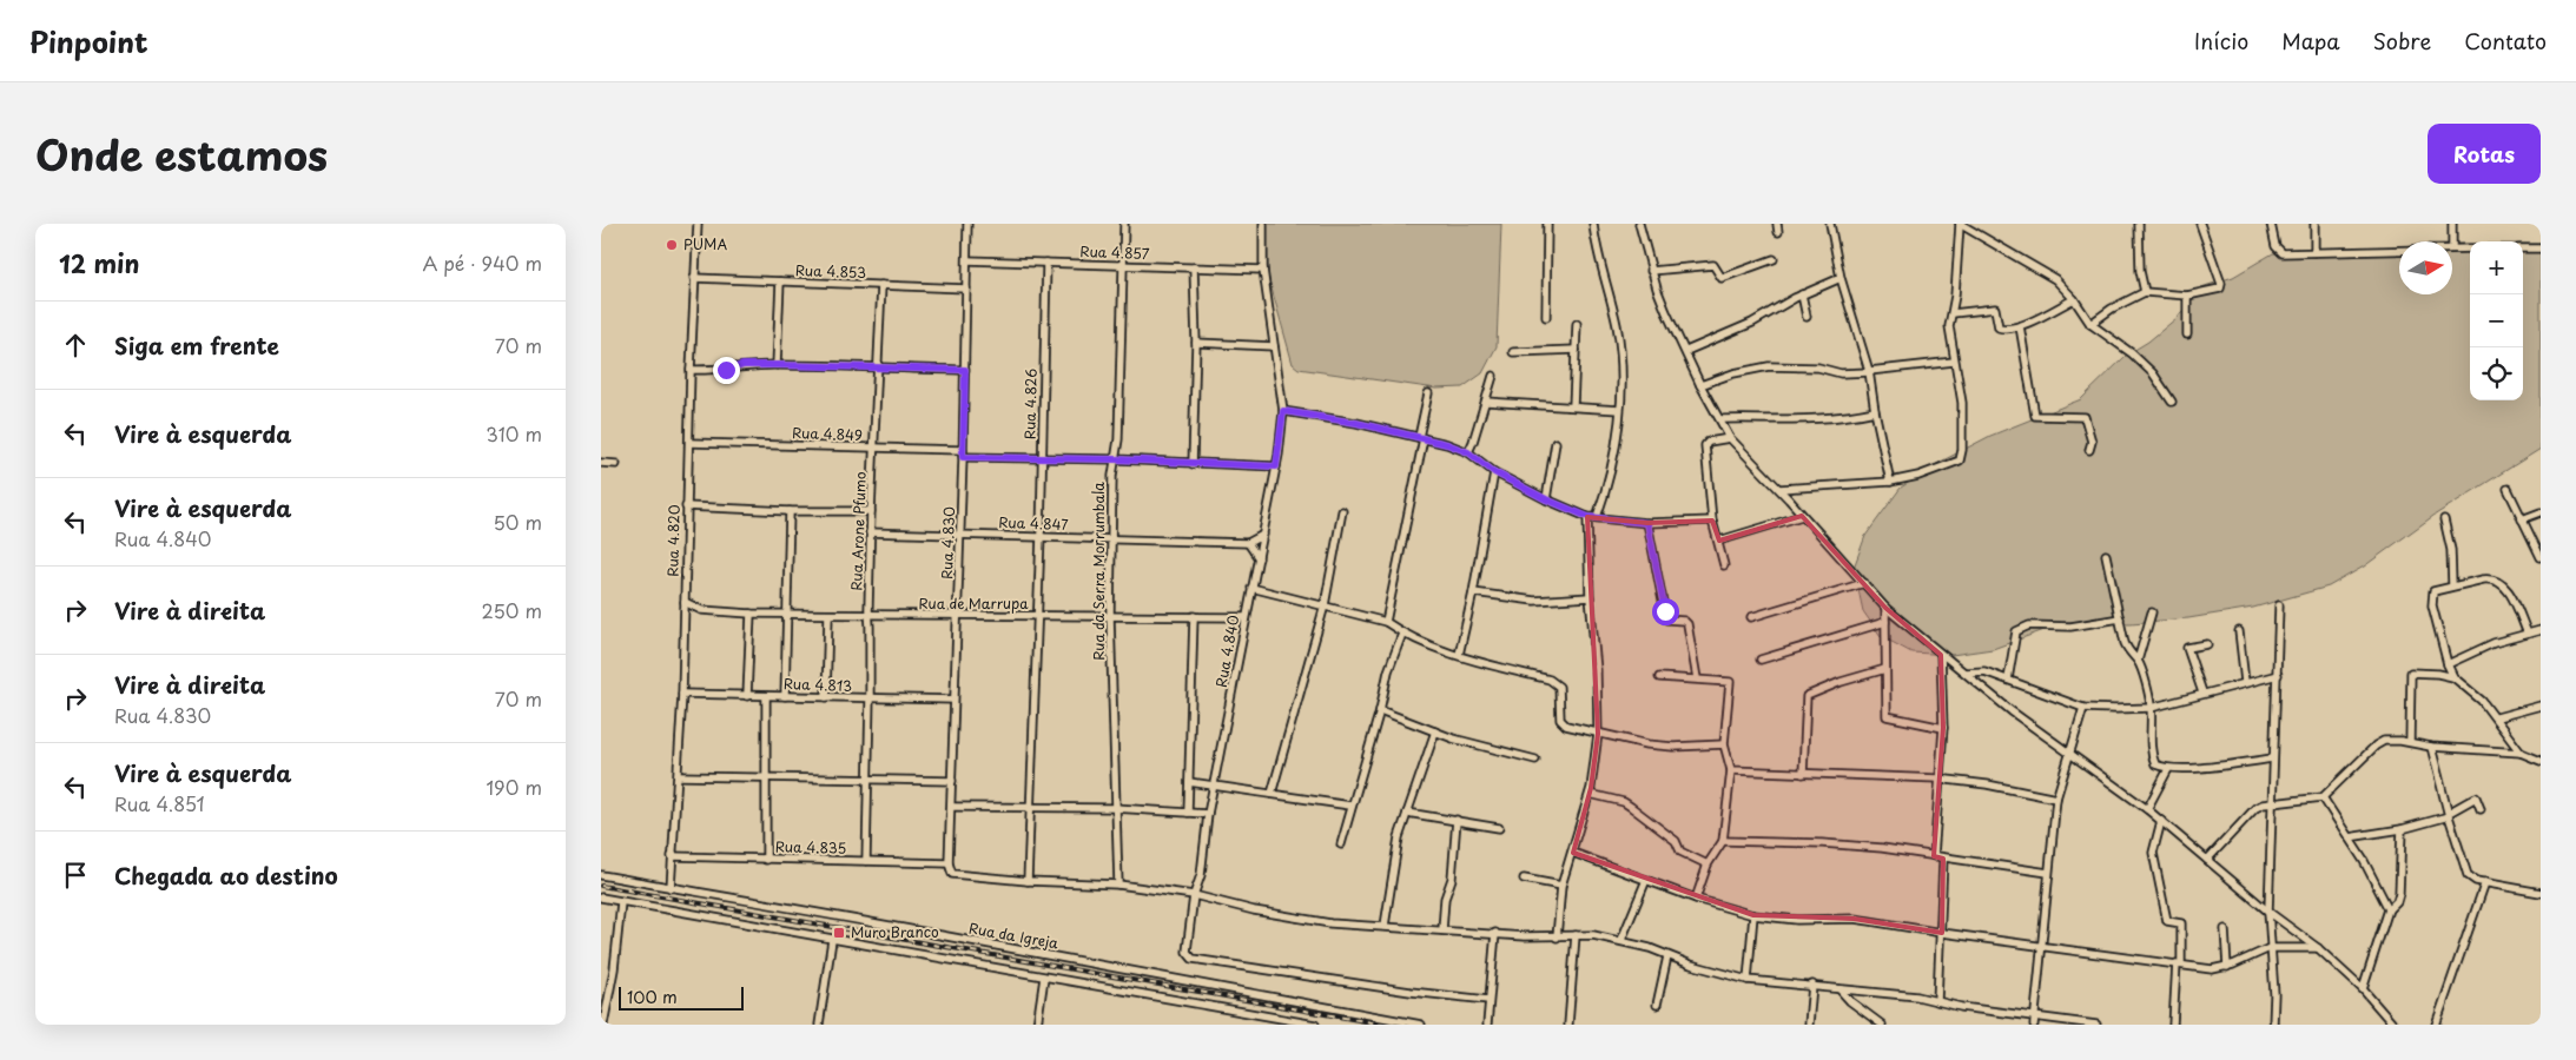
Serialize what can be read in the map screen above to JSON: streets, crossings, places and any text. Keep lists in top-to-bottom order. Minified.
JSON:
{"streets":{"street":["Rua 4.857","Rua 4.853","Rua 4.826","Rua 4.849","Rua 4.847","Rua Arone Pfumo","Rua 4.820","Rua 4.830","Rua da Serra Morrumbala","Rua de Marrupa","Rua 4.840","Rua 4.813","Rua 4.835","Rua da Igreja"]},"crossings":[["Rua 4.857","Rua 4.826"],["Rua 4.857","Rua 4.830"],["Rua 4.857","Rua da Serra Morrumbala"],["Rua 4.857","Rua 4.840"],["Rua 4.853","Rua Arone Pfumo"],["Rua 4.853","Rua 4.820"],["Rua 4.853","Rua 4.830"],["Rua 4.826","Rua 4.849"],["Rua 4.826","Rua 4.847"],["Rua 4.826","Rua de Marrupa"],["Rua 4.849","Rua Arone Pfumo"],["Rua 4.849","Rua 4.820"],["Rua 4.849","Rua 4.830"],["Rua 4.849","Rua da Serra Morrumbala"],["Rua 4.849","Rua 4.840"],["Rua 4.847","Rua Arone Pfumo"],["Rua 4.847","Rua 4.830"],["Rua 4.847","Rua da Serra Morrumbala"],["Rua 4.847","Rua 4.840"],["Rua Arone Pfumo","Rua de Marrupa"],["Rua Arone Pfumo","Rua 4.813"],["Rua Arone Pfumo","Rua 4.835"],["Rua 4.820","Rua 4.813"],["Rua 4.820","Rua 4.835"],["Rua 4.820","Rua da Igreja"],["Rua 4.830","Rua de Marrupa"],["Rua 4.830","Rua 4.813"],["Rua 4.830","Rua 4.835"],["Rua da Serra Morrumbala","Rua de Marrupa"],["Rua de Marrupa","Rua 4.840"]],"places":{"other":["PUMA"],"transit":["Muro Branco"]},"scale_bar":"100 m","north":"right","page":{"header":"Pinpoint","nav":["Início","Mapa","Sobre","Contato"],"title":"Onde estamos","buttons":"Rotas","heading":["12 min","A pé · 940 m"],"map_buttons":["+","−"],"list":[["Siga em frente","70 m"],["Vire à esquerda","310 m"],["Vire à esquerda","Rua 4.840","50 m"],["Vire à direita","250 m"],["Vire à direita","Rua 4.830","70 m"],["Vire à esquerda","Rua 4.851","190 m"],"Chegada ao destino"],"scale":"100 m"}}
